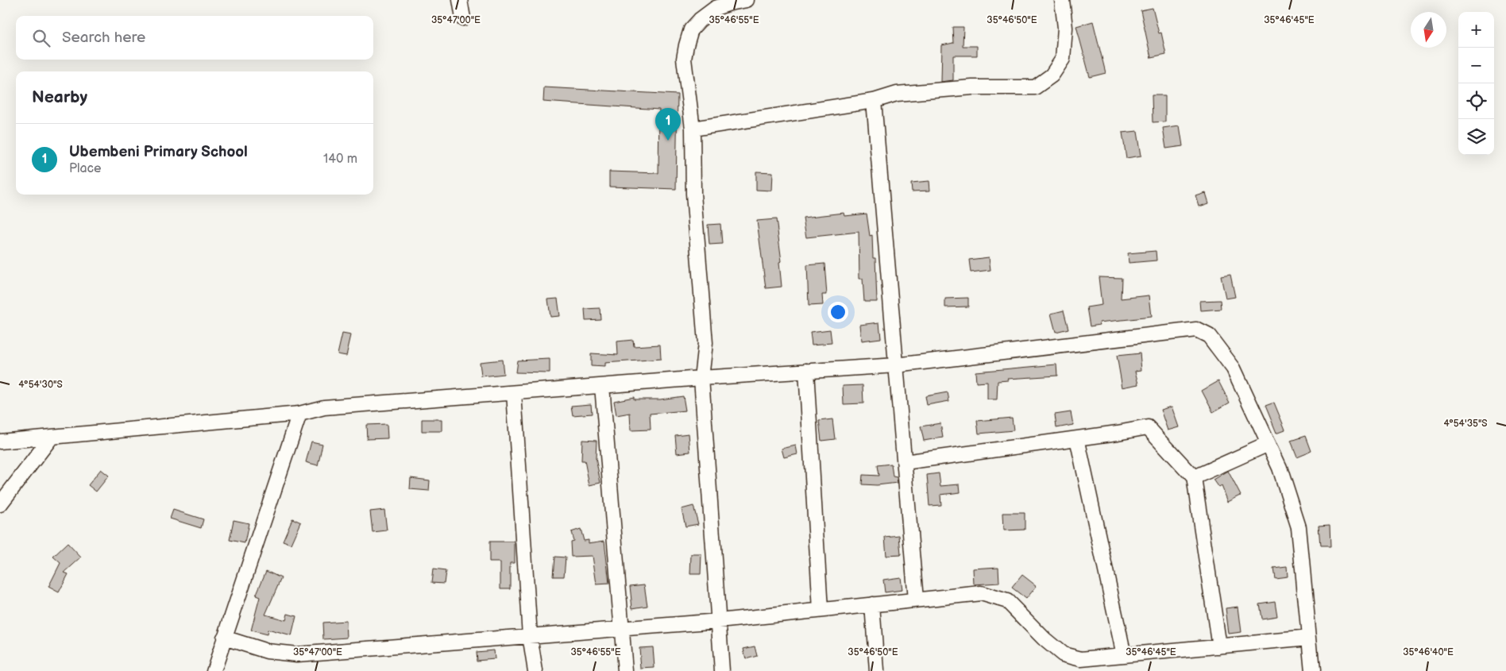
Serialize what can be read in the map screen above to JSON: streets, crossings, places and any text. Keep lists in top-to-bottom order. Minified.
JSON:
{"north":"bottom","page":{"map_buttons":["+","−"],"search":"Search here","heading":"Nearby","pins":"1","list":[{"mark":"1","name":"Ubembeni Primary School","note":"Place","value":"140 m"}]},"coordinates":["35°47'00\"E","35°46'55\"E","35°46'50\"E","35°46'45\"E","4°54'30\"S","4°54'35\"S","35°46'40\"E"]}
